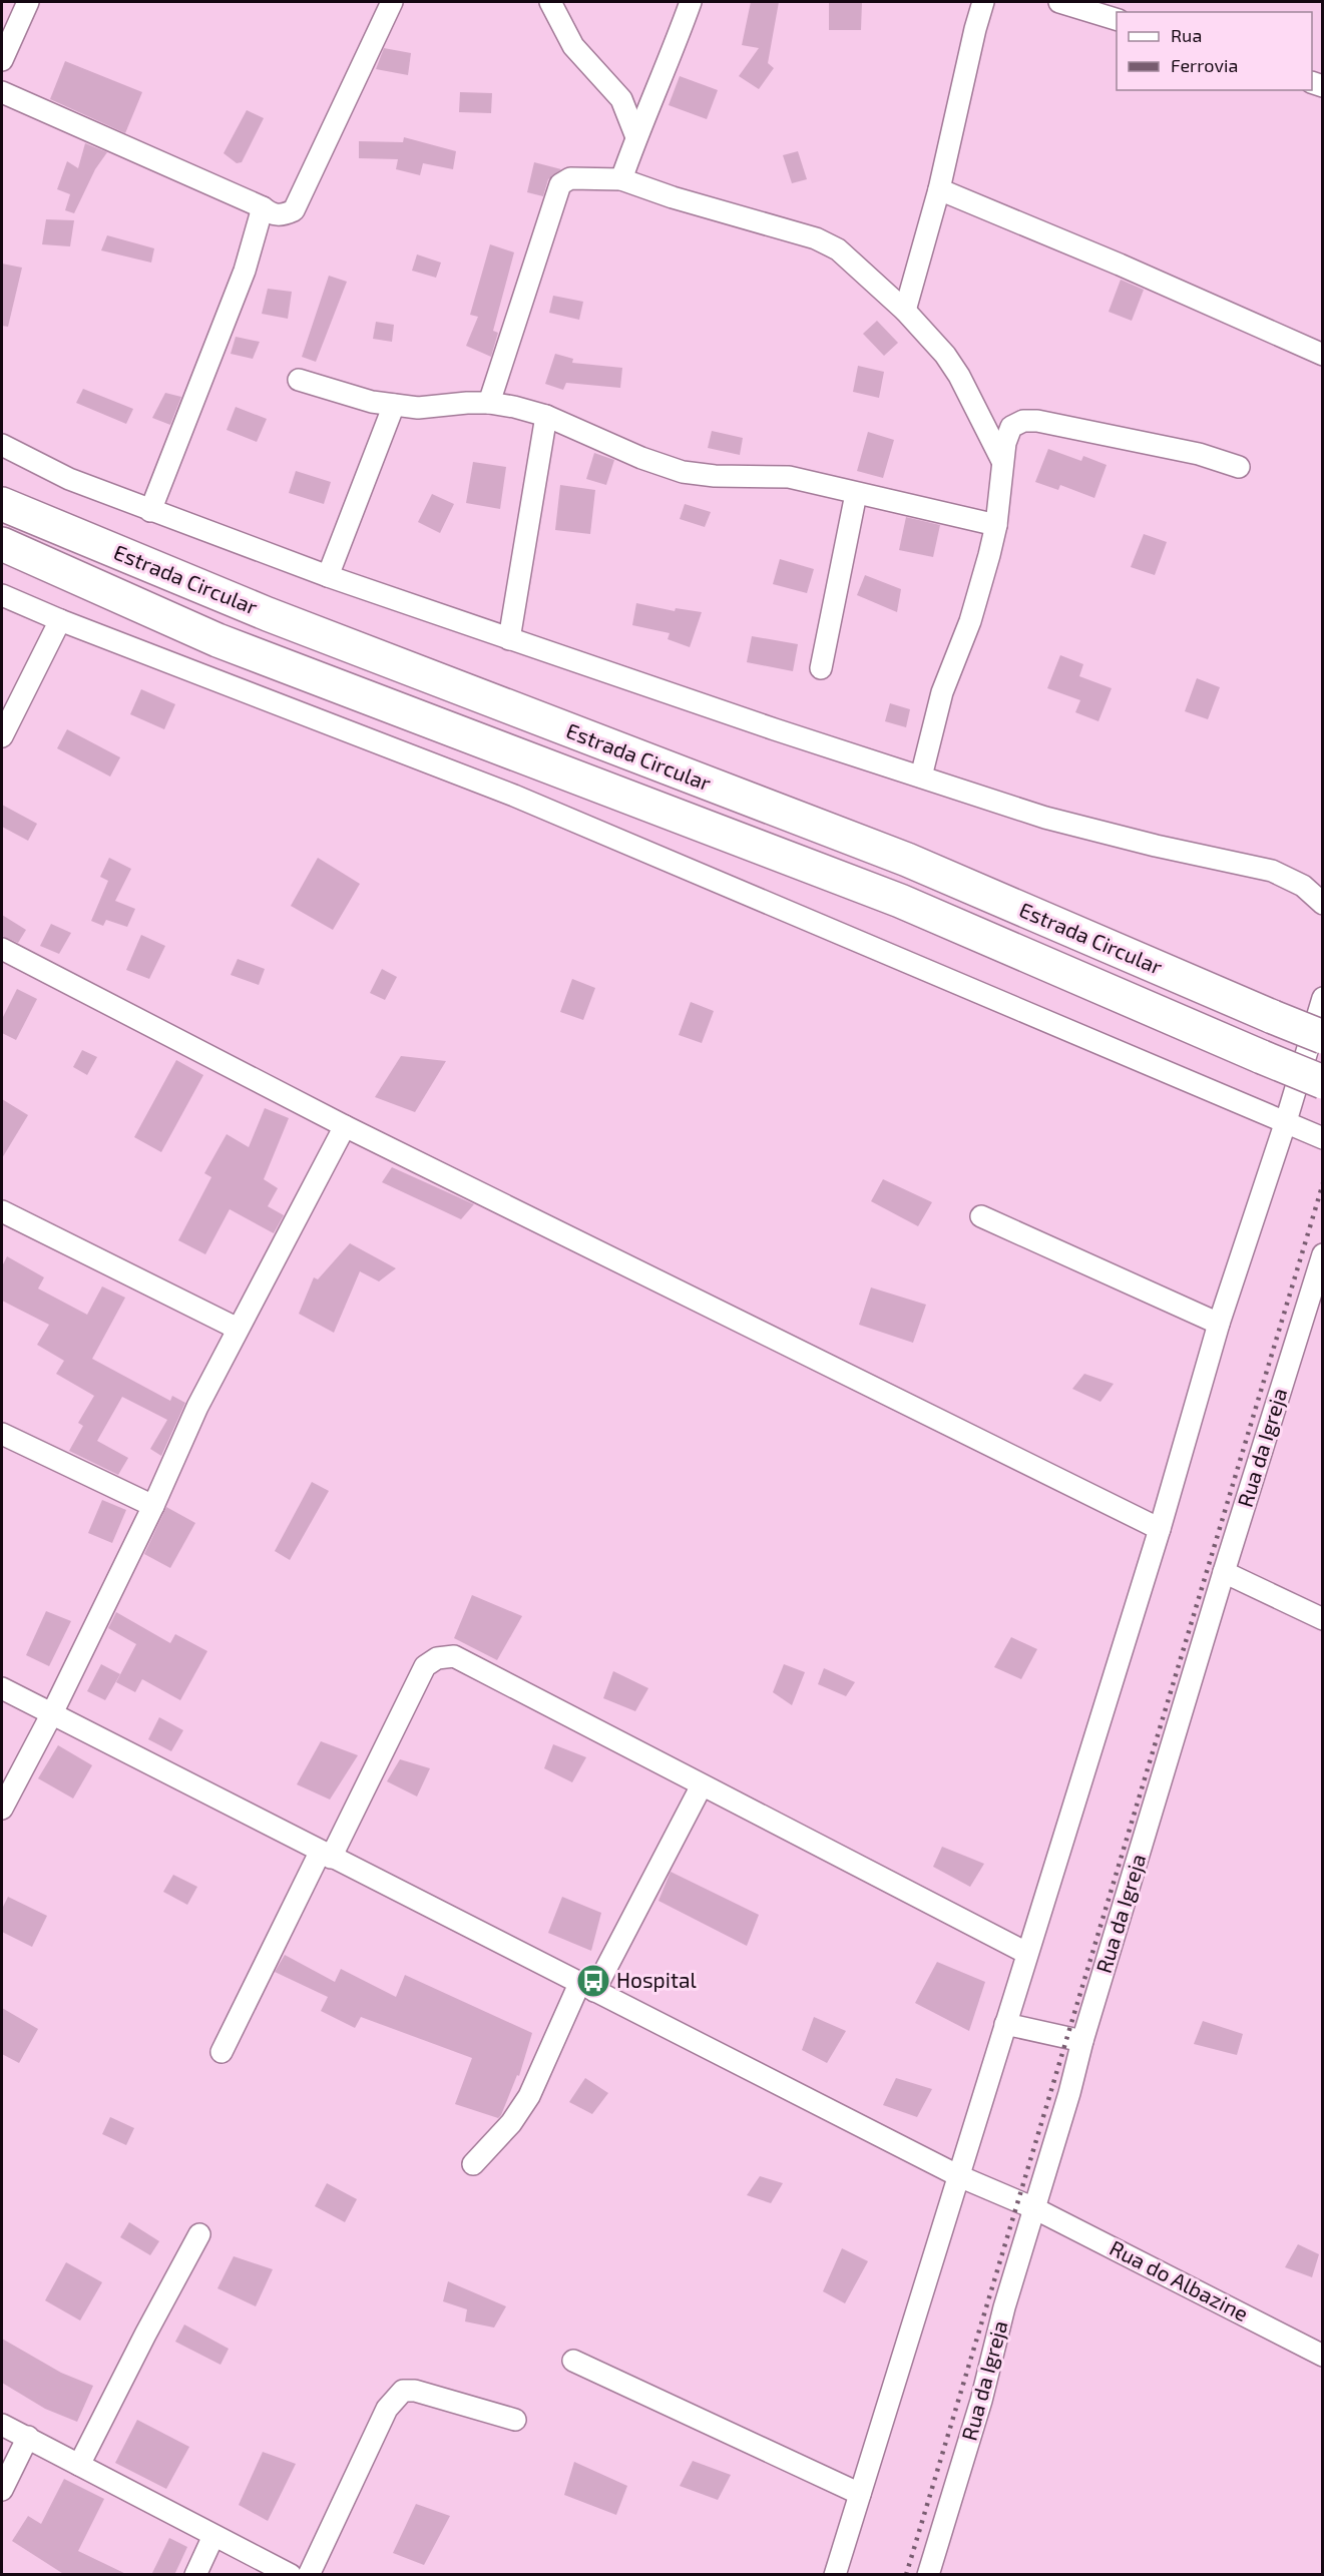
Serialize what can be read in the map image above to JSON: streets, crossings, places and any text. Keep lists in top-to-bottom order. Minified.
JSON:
{"streets":{"main road":["Estrada Circular"],"street":["Rua da Igreja","Rua do Albazine"]},"crossings":[["Rua da Igreja","Rua do Albazine"]],"places":{"bus stop":["Hospital"]},"legend":["Rua","Ferrovia"]}
